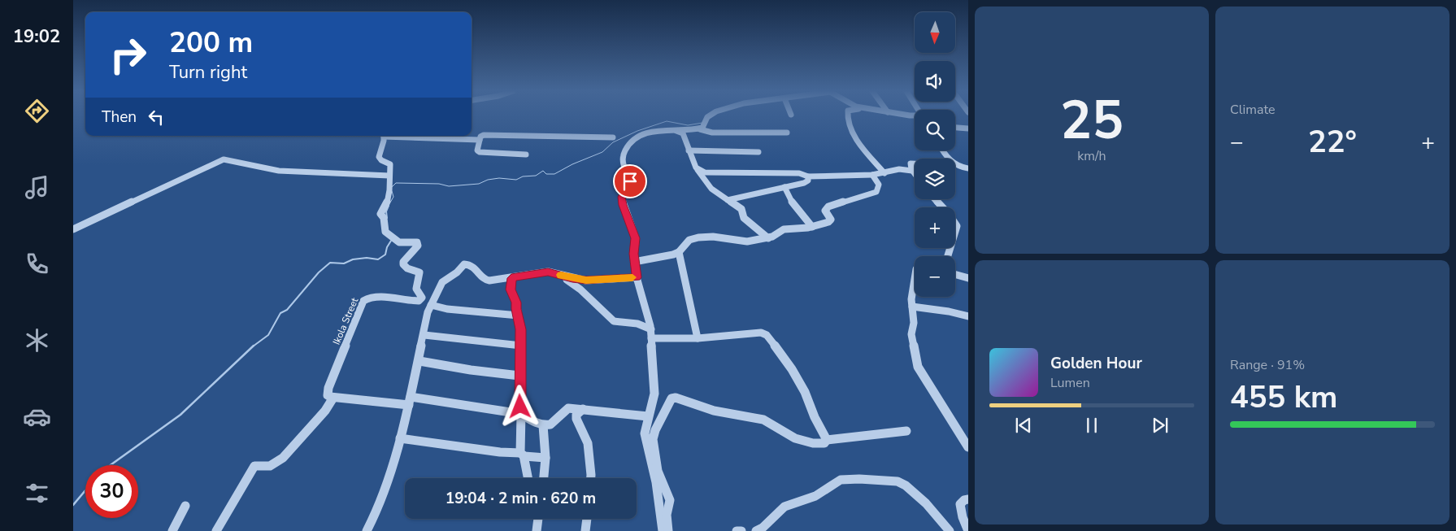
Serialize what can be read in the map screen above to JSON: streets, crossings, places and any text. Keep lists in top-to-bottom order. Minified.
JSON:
{"streets":{"street":["Ikola Street"]},"north":"bottom","page":{"tabs":"19:02","tile":[["25","km/h"],"Climate",["Range · 91%","455 km"]],"map_buttons":["+","−"],"turn":["200 m","Turn right"],"then":"Then","heat":["−","22°","+"],"song":["Golden Hour","Lumen"],"limit":"30","trip":"19:04 · 2 min · 620 m"}}
